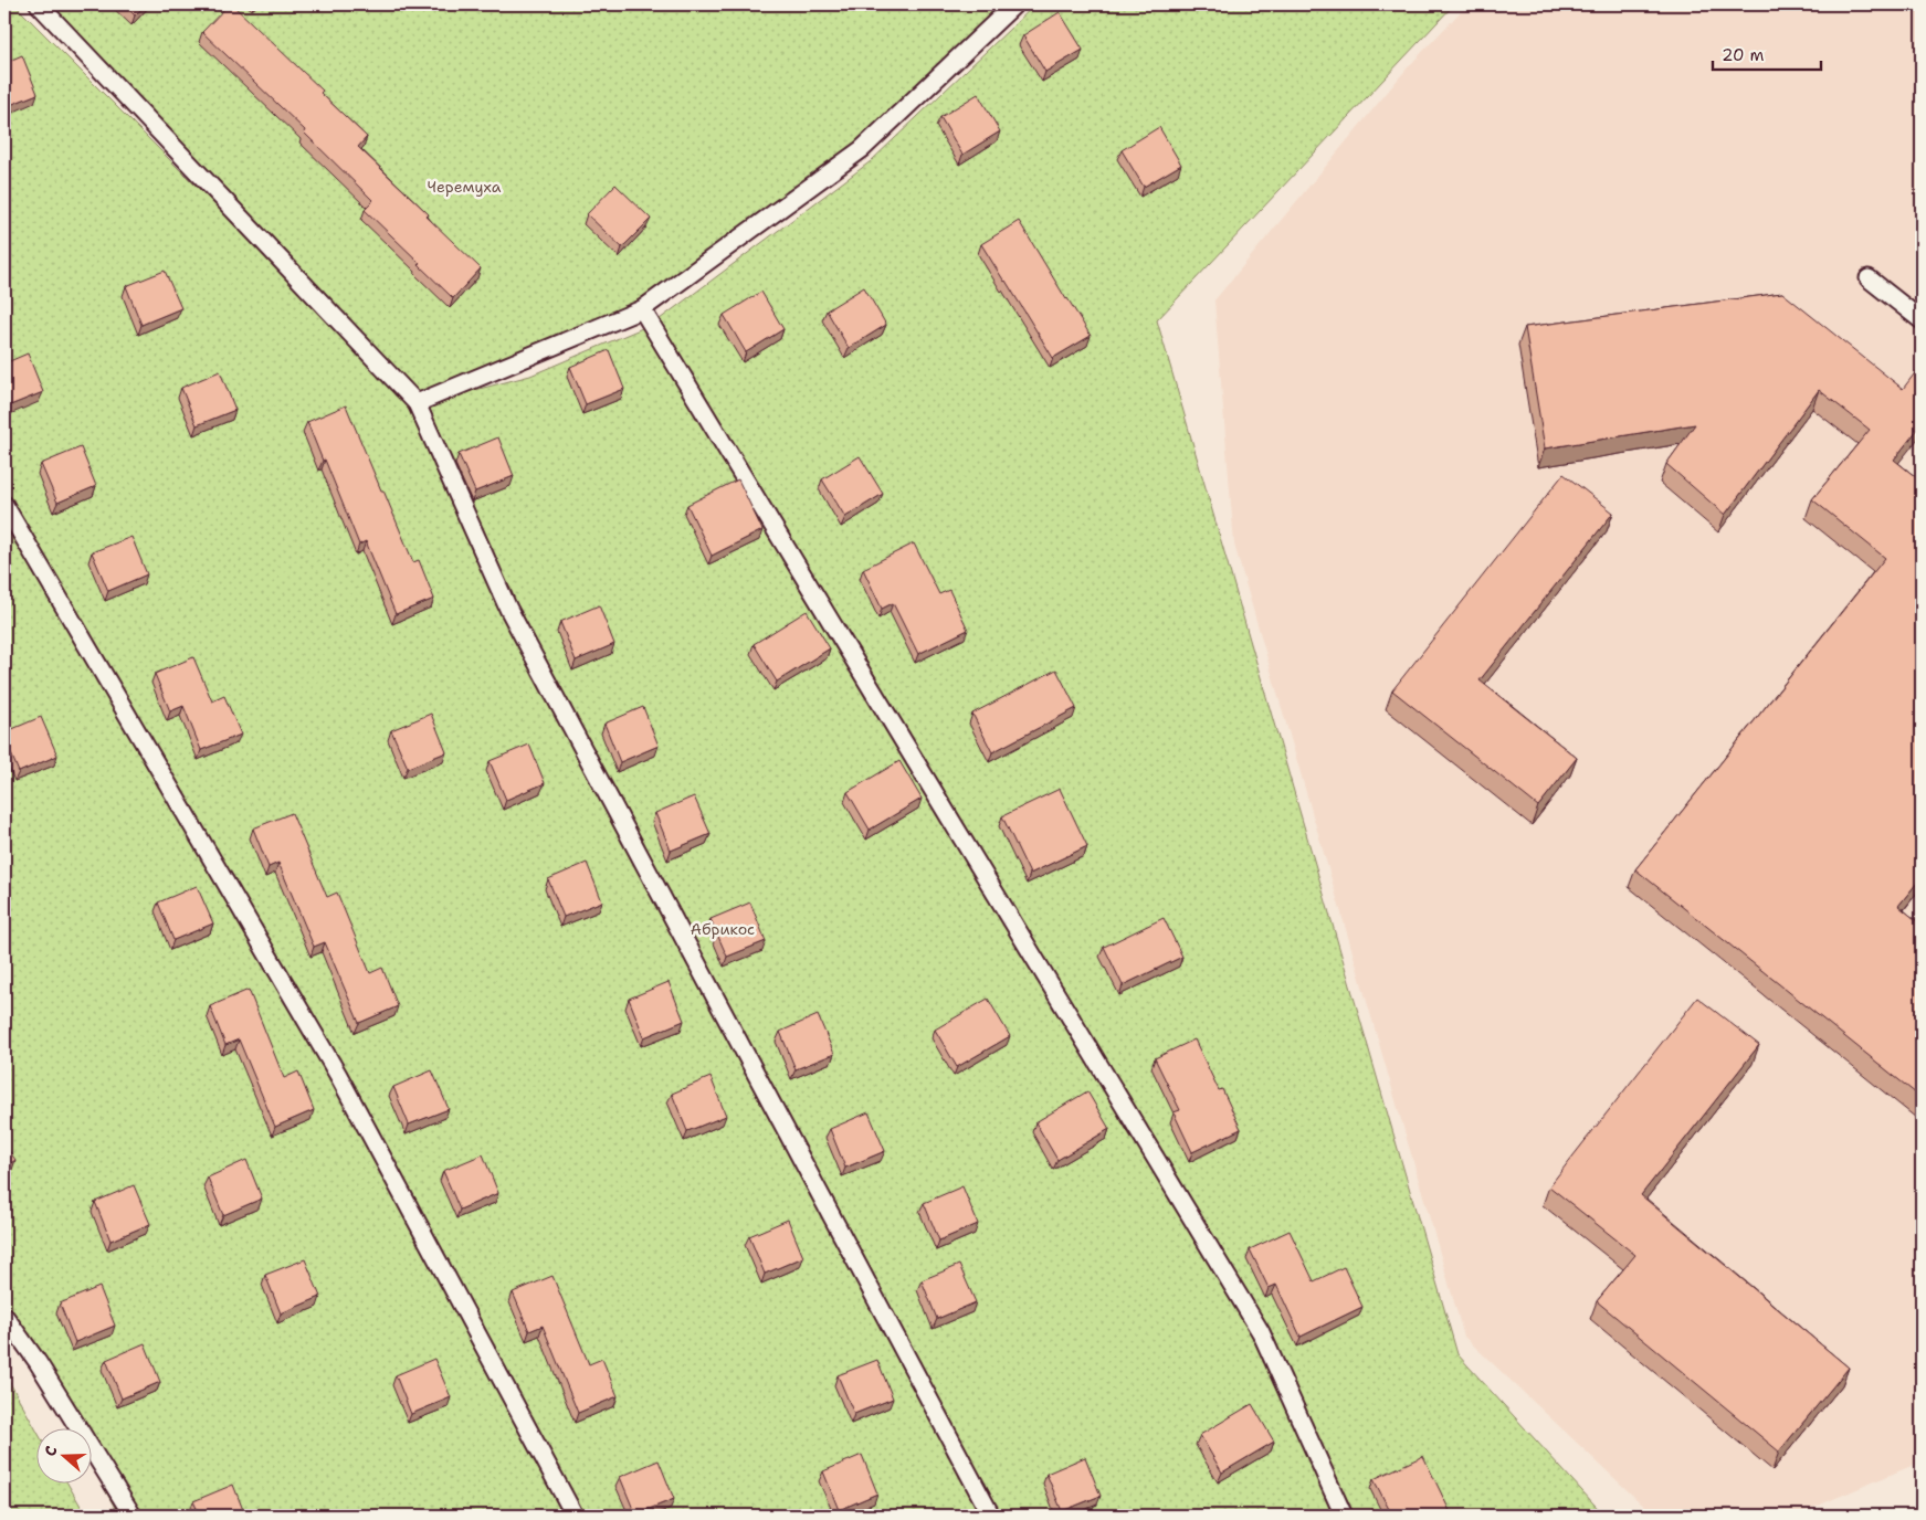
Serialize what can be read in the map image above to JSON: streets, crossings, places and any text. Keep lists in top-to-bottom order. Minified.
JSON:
{"parks":["Черемуха","Абрикос"],"scale_bar":"20 m","north":"left"}
